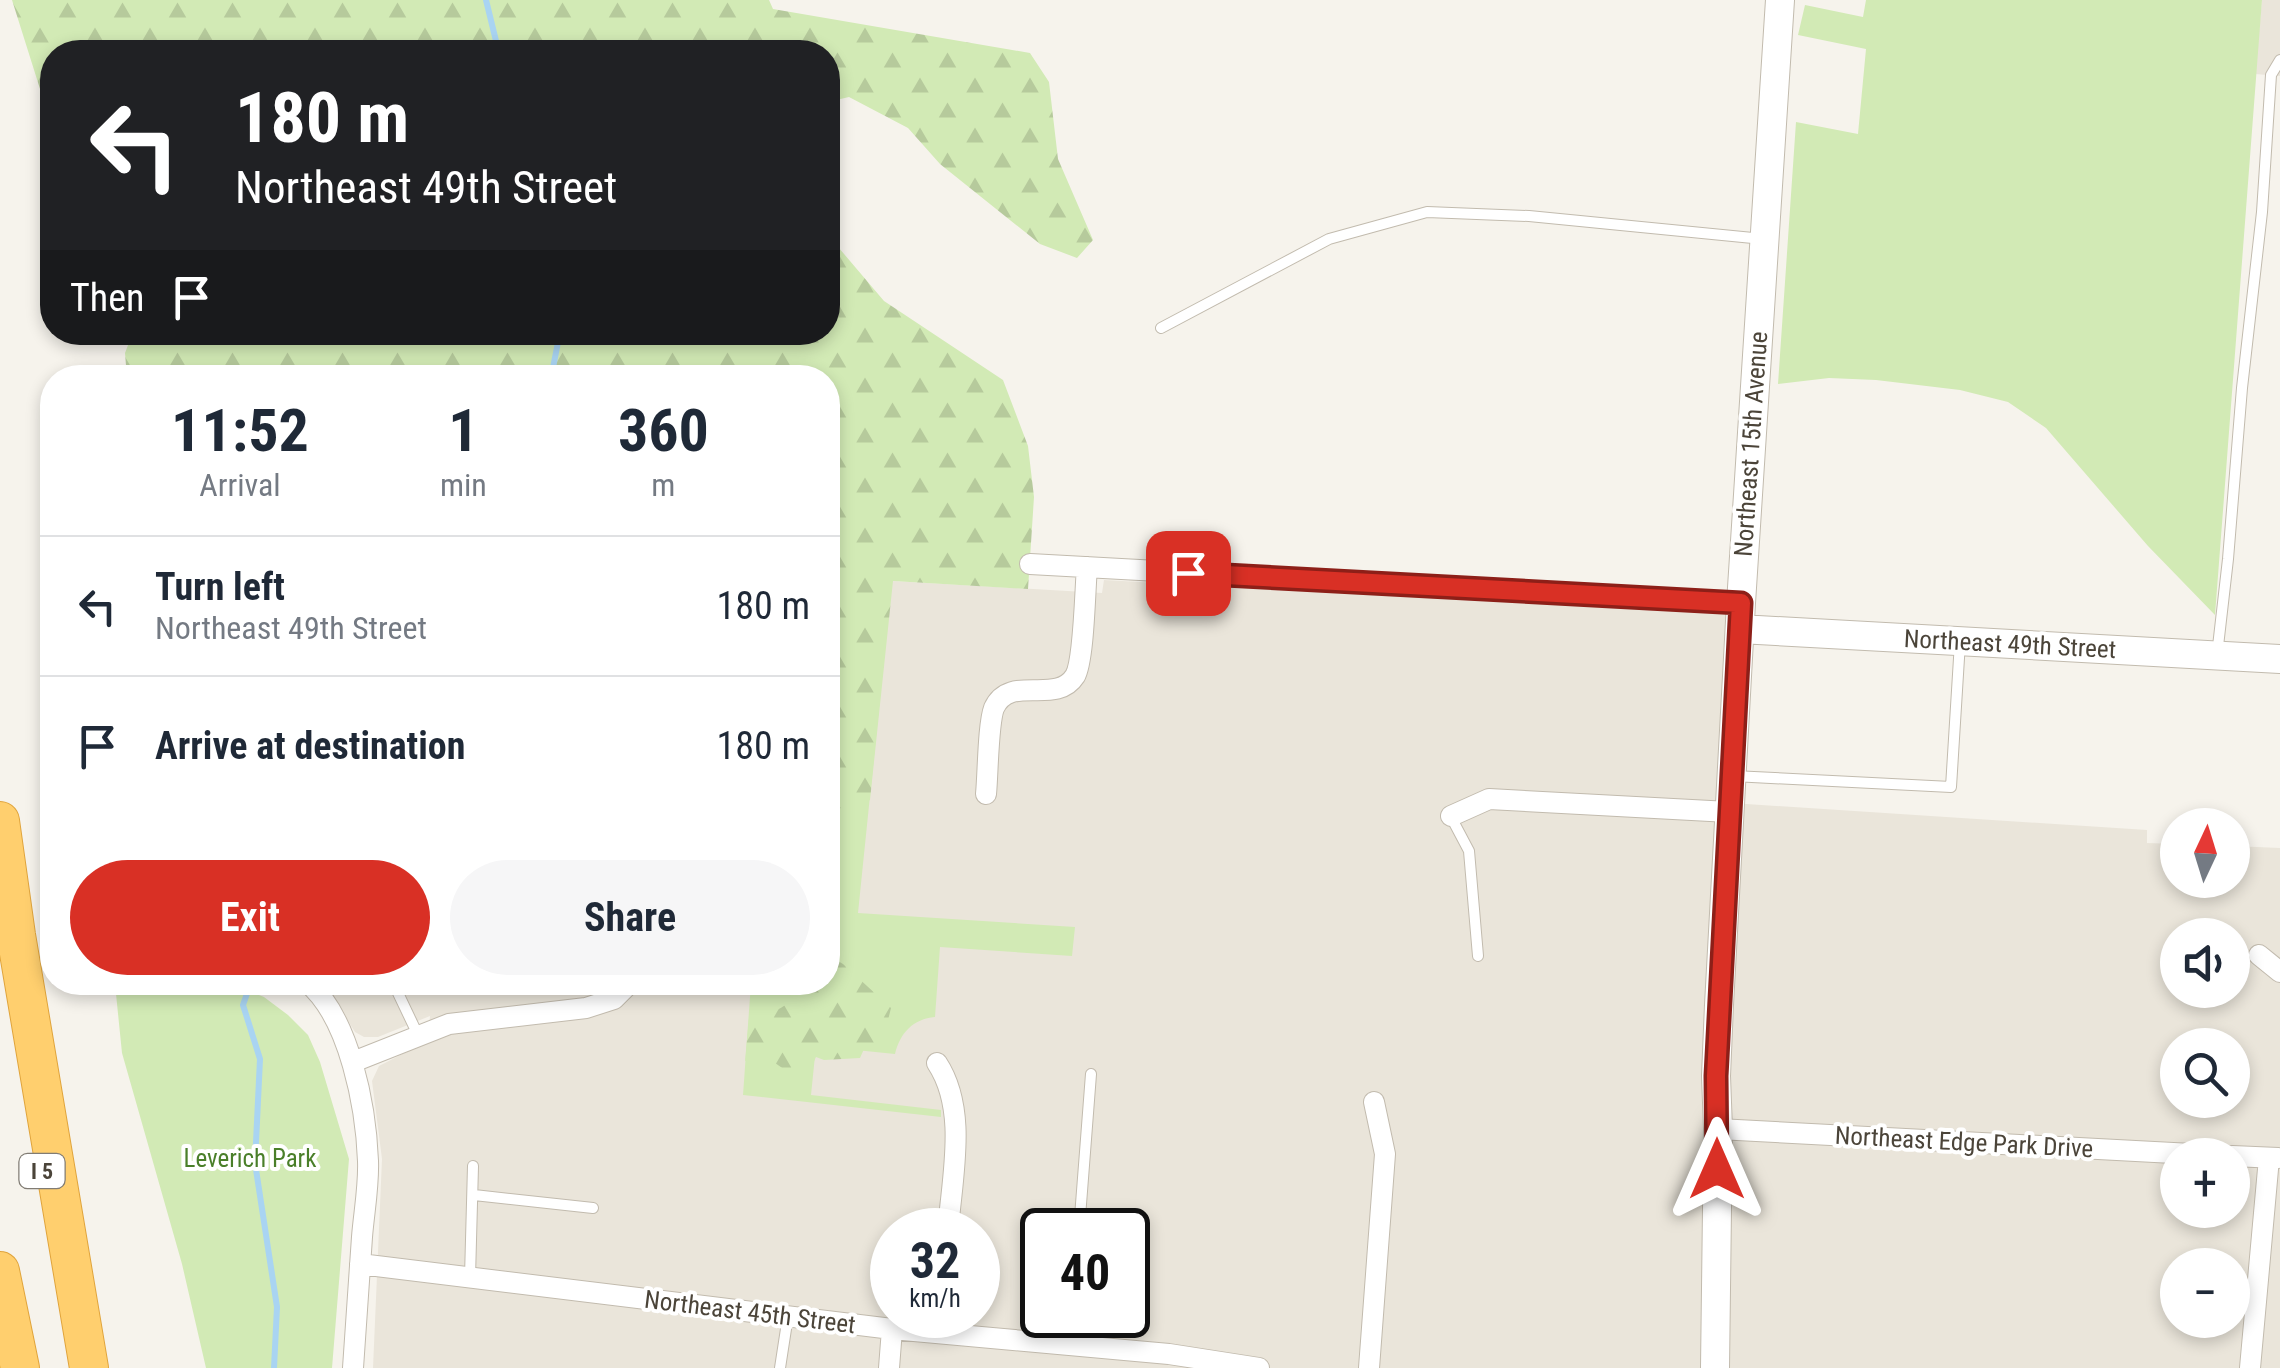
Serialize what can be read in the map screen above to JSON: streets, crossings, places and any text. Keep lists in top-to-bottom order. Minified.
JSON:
{"streets":{"highway":["I 5"],"street":["Northeast 15th Avenue","Northeast 49th Street","Northeast Edge Park Drive","Northeast 45th Street"]},"crossings":[["Northeast 15th Avenue","Northeast 49th Street"],["Northeast 15th Avenue","Northeast Edge Park Drive"]],"parks":["Leverich Park"],"north":"top","page":{"turn":["180 m","Northeast 49th Street"],"then":"Then","eta":["11:52","Arrival","1","min","360","m"],"list":[{"name":"Turn left","note":"Northeast 49th Street","value":"180 m"},{"name":"Arrive at destination","value":"180 m"}],"map_buttons":["+","−"],"buttons":["Exit","Share"],"speed":"32 km/h","limit":"40"}}
